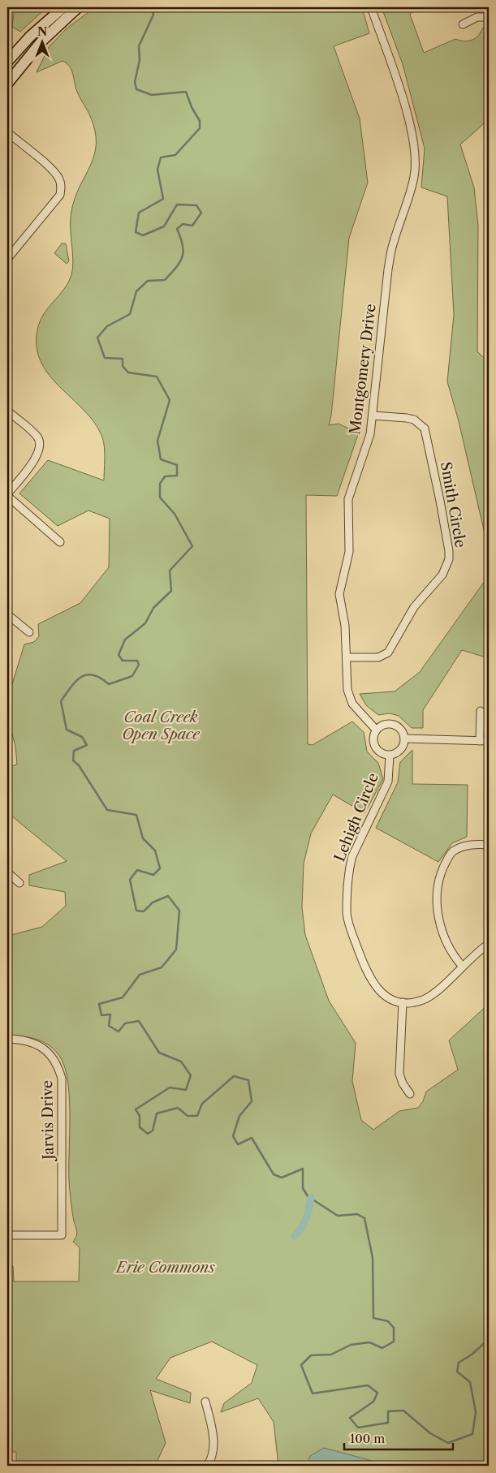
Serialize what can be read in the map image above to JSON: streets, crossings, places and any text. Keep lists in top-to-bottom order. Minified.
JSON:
{"streets":{"street":["Montgomery Drive","Smith Circle","Lehigh Circle","Jarvis Drive"]},"crossings":[["Montgomery Drive","Smith Circle"],["Montgomery Drive","Lehigh Circle"]],"parks":["Coal Creek Open Space","Erie Commons"],"scale_bar":"100 m","north":"top"}
